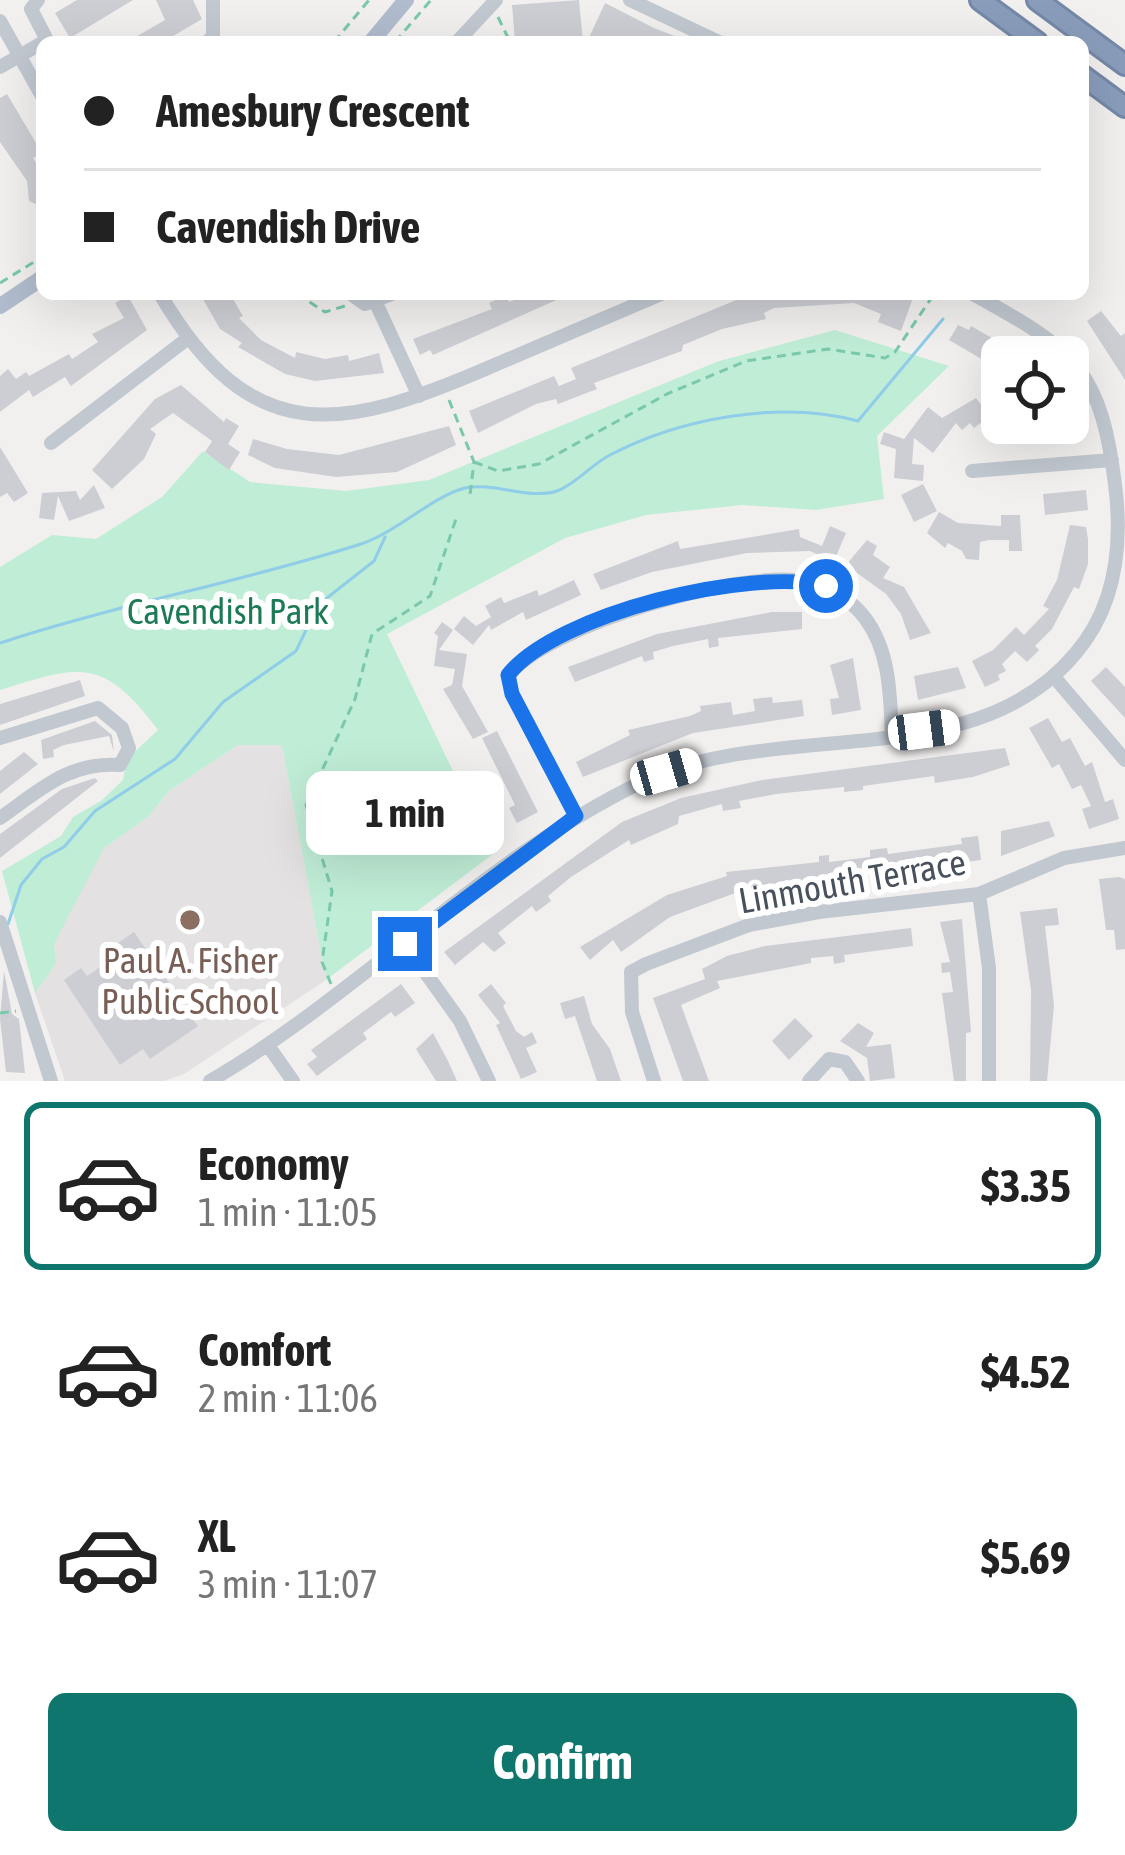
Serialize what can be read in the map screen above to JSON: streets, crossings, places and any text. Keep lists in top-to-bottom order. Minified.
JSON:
{"streets":{"street":["Linmouth Terrace"]},"parks":["Cavendish Park"],"places":["Paul A. Fisher Public School"],"page":{"banner":["Amesbury Crescent","Cavendish Drive"],"bubble":"1 min","list":[{"name":"Economy","note":"1 min · 11:05","value":"$3.35"},{"name":"Comfort","note":"2 min · 11:06","value":"$4.52"},{"name":"XL","note":"3 min · 11:07","value":"$5.69"}],"buttons":"Confirm"}}
